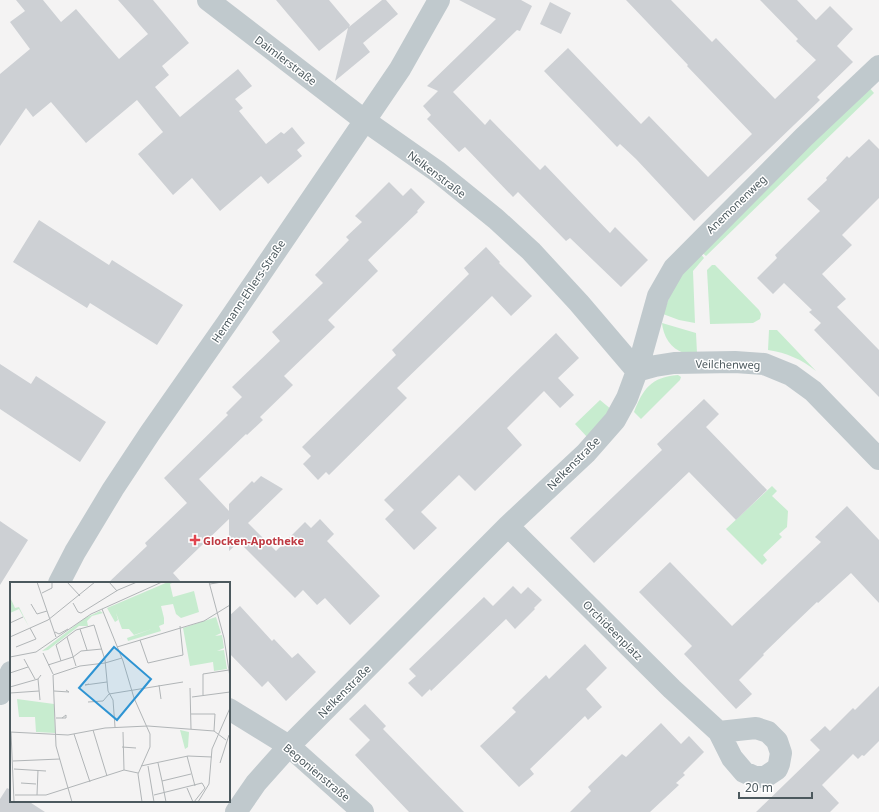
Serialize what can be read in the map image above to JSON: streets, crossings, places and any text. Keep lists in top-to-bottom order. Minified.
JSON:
{"streets":{"street":["Daimlerstraße","Nelkenstraße","Anemonenweg","Hermann-Ehlers-Straße","Veilchenweg","Orchideenplatz","Begonienstraße"]},"crossings":[["Daimlerstraße","Nelkenstraße"],["Daimlerstraße","Hermann-Ehlers-Straße"],["Nelkenstraße","Anemonenweg"],["Nelkenstraße","Hermann-Ehlers-Straße"],["Nelkenstraße","Veilchenweg"],["Nelkenstraße","Orchideenplatz"],["Nelkenstraße","Begonienstraße"],["Anemonenweg","Veilchenweg"]],"places":{"health":["Glocken-Apotheke"]},"scale_bar":"20 m"}
